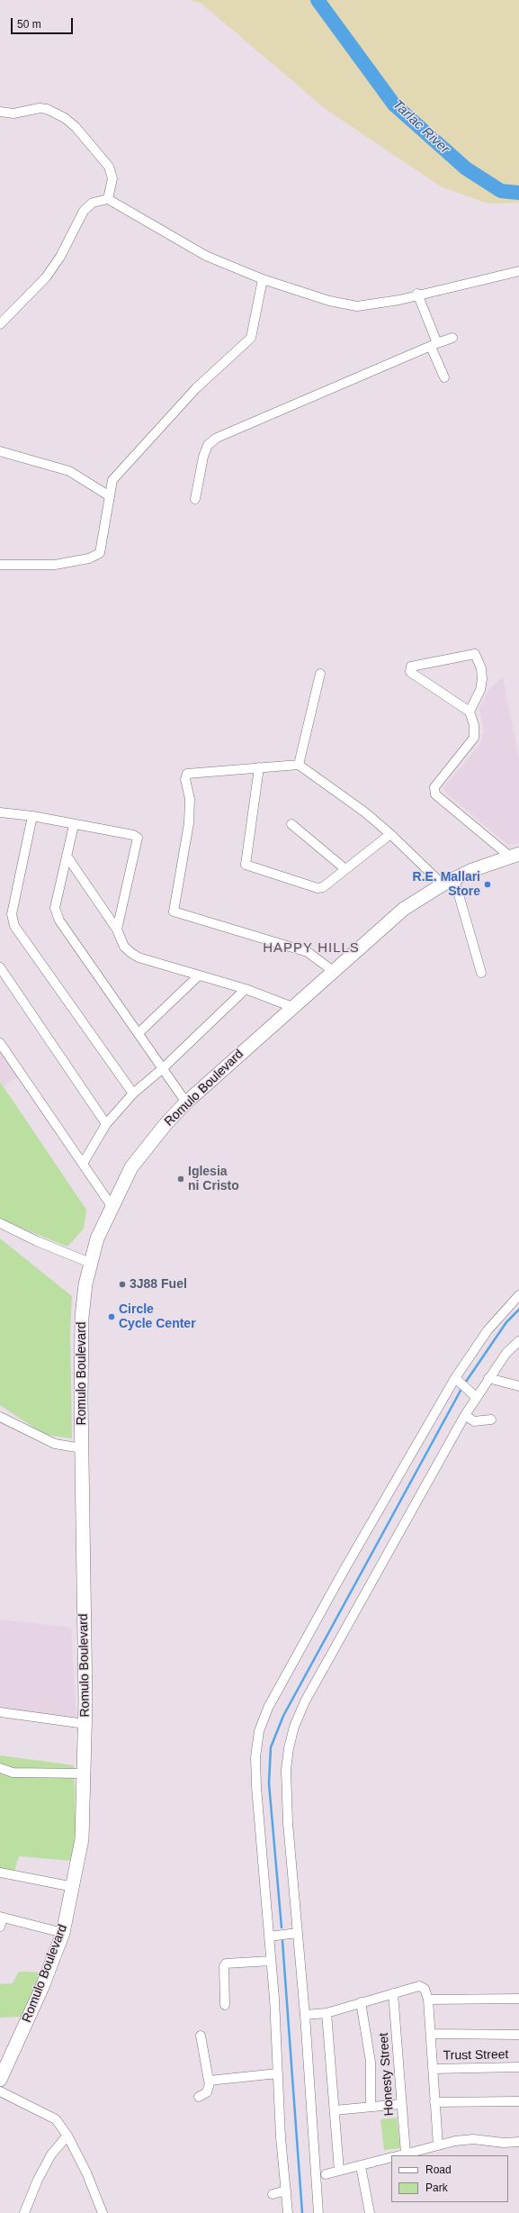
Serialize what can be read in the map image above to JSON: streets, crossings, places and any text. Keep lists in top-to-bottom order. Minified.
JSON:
{"streets":{"highway":["Romulo Boulevard"],"street":["Trust Street","Honesty Street"]},"districts":["HAPPY HILLS"],"water":["Tarlac River"],"places":["R.E. Mallari Store","Iglesia ni Cristo","3J88 Fuel","Circle Cycle Center"],"legend":["Road","Park"],"scale_bar":"50 m"}
